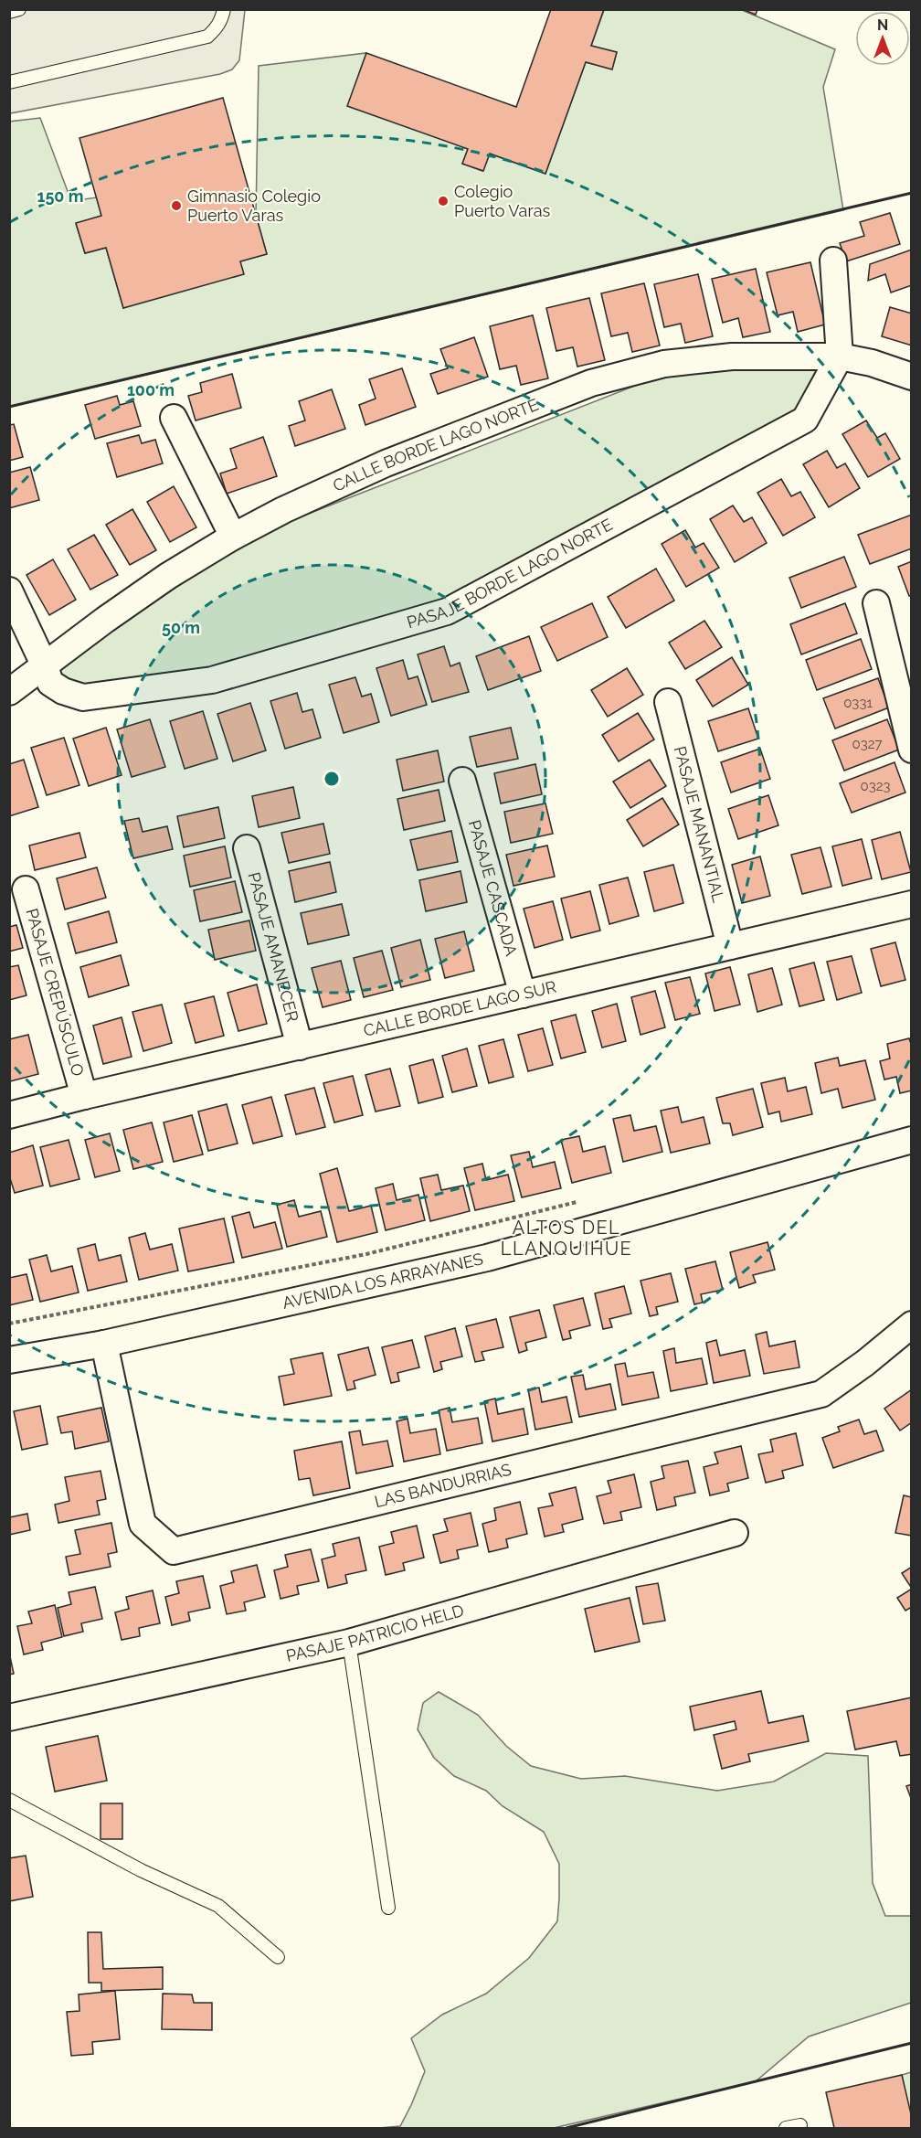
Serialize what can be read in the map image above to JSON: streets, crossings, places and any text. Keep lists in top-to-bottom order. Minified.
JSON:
{"streets":{"street":["CALLE BORDE LAGO NORTE","PASAJE BORDE LAGO NORTE","PASAJE MANANTIAL","PASAJE CASCADA","PASAJE AMANECER","PASAJE CREPÚSCULO","CALLE BORDE LAGO SUR","AVENIDA LOS ARRAYANES","LAS BANDURRIAS","PASAJE PATRICIO HELD"]},"crossings":[["CALLE BORDE LAGO NORTE","PASAJE BORDE LAGO NORTE"],["PASAJE MANANTIAL","CALLE BORDE LAGO SUR"],["PASAJE CASCADA","CALLE BORDE LAGO SUR"],["PASAJE AMANECER","CALLE BORDE LAGO SUR"],["PASAJE CREPÚSCULO","CALLE BORDE LAGO SUR"],["AVENIDA LOS ARRAYANES","LAS BANDURRIAS"]],"districts":["ALTOS DEL LLANQUIHUE"],"places":["Colegio Puerto Varas","Gimnasio Colegio Puerto Varas"],"house_numbers":["0331","0327","0323"],"north":"top","rings":["150 m","100 m","50 m"]}
